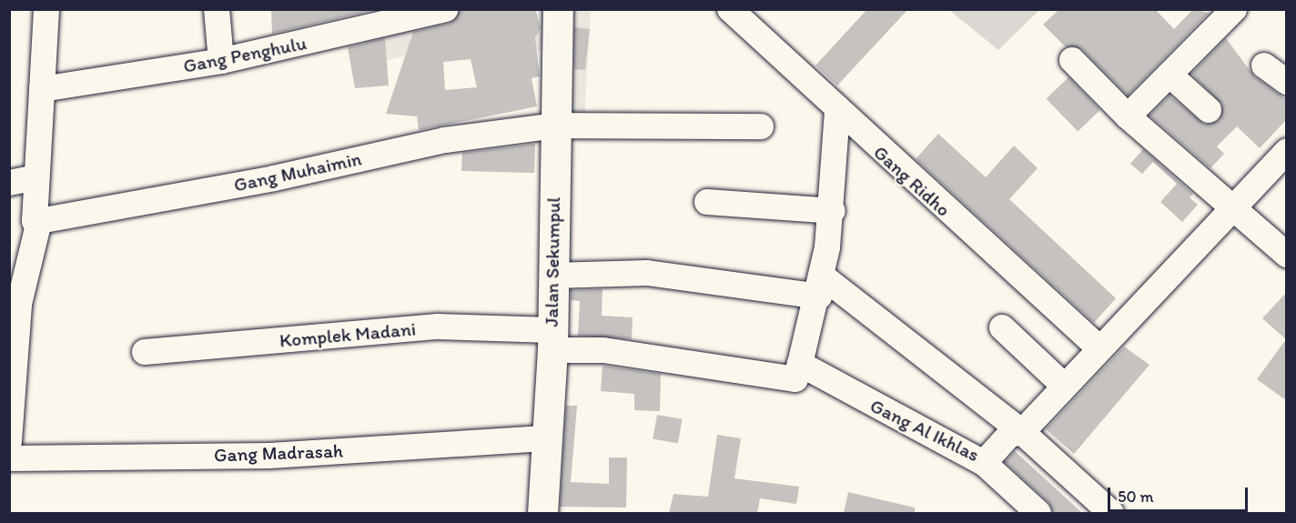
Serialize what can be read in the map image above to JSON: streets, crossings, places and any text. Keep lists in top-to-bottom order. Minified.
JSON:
{"streets":{"main road":["Jalan Sekumpul"],"street":["Gang Penghulu","Gang Muhaimin","Gang Ridho","Komplek Madani","Gang Al Ikhlas","Gang Madrasah"]},"crossings":[["Gang Muhaimin","Jalan Sekumpul"],["Gang Ridho","Gang Al Ikhlas"],["Jalan Sekumpul","Komplek Madani"],["Jalan Sekumpul","Gang Madrasah"]],"scale_bar":"50 m"}
